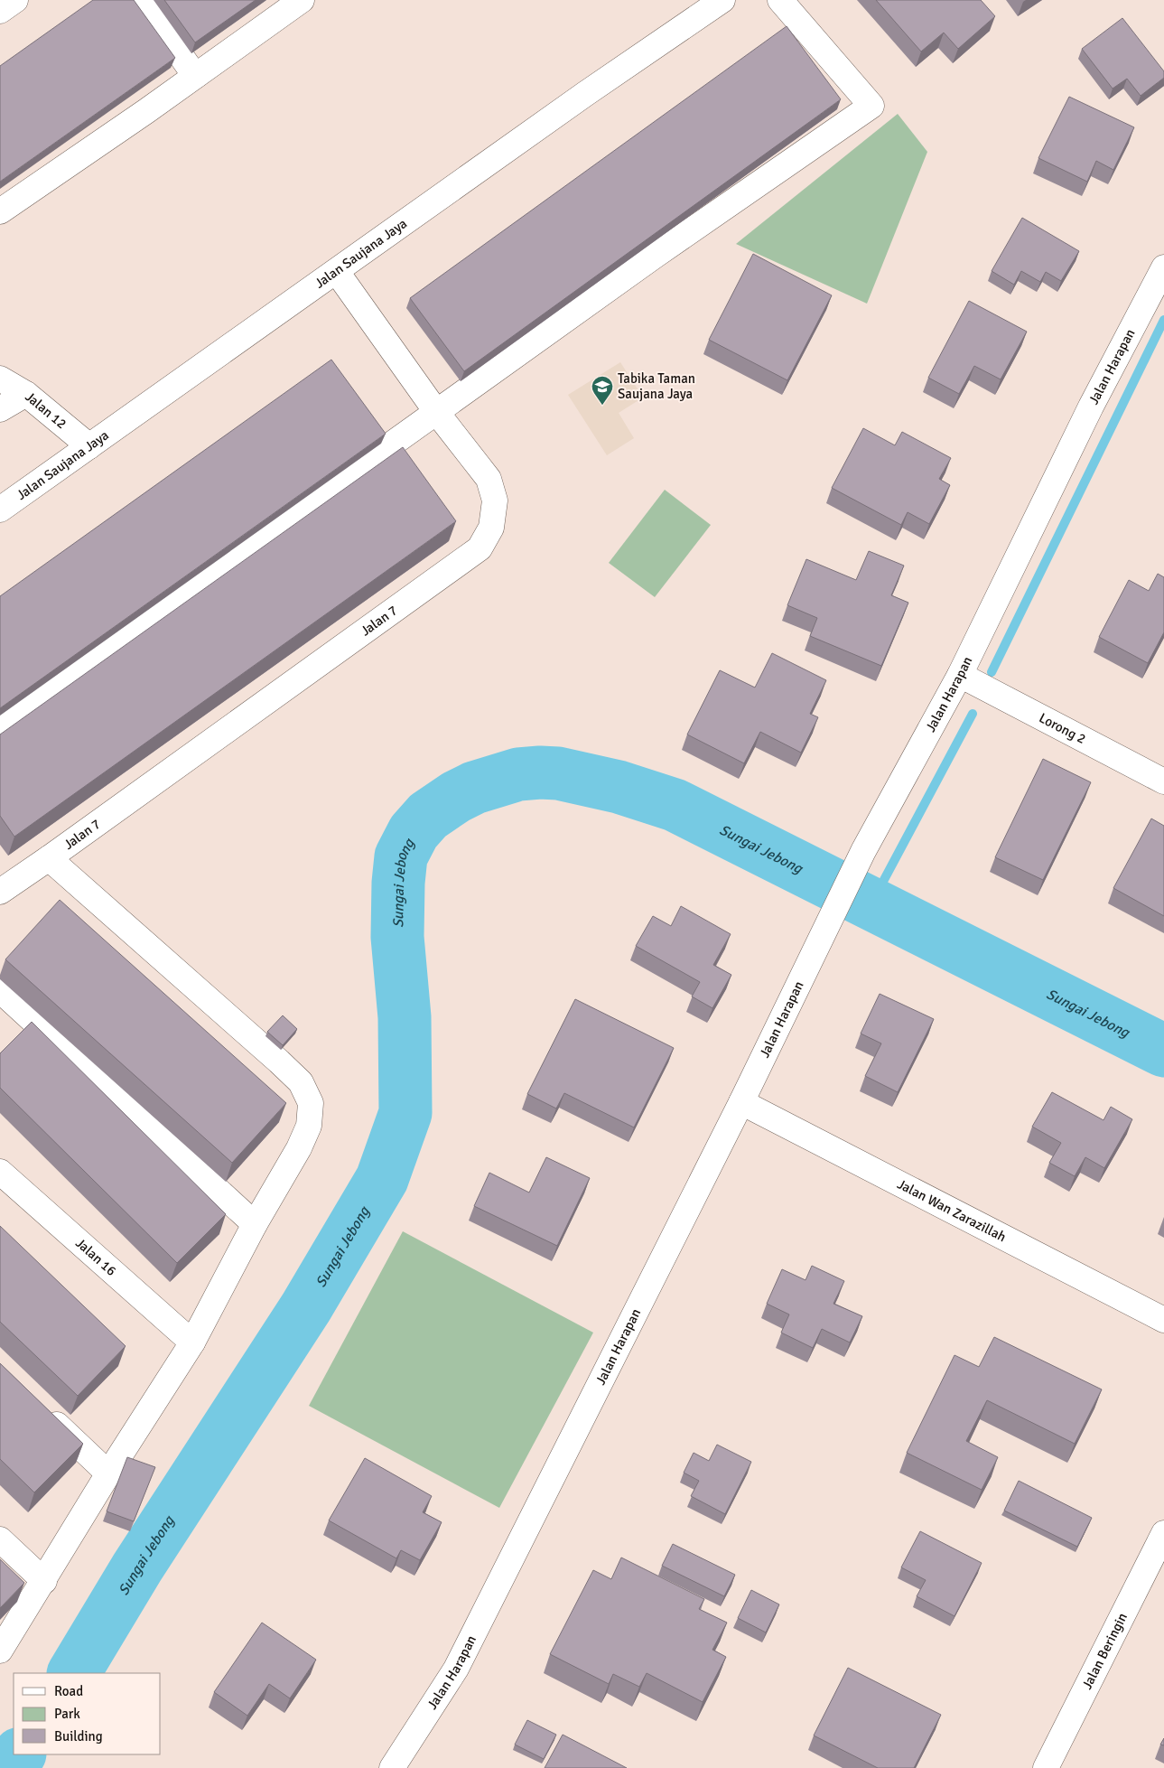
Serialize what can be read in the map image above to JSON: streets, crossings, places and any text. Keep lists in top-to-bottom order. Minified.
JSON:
{"streets":{"street":["Jalan Saujana Jaya","Jalan Harapan","Jalan 12","Jalan 7","Lorong 2","Jalan Wan Zarazillah","Jalan 16","Jalan Beringin"]},"crossings":[["Jalan Saujana Jaya","Jalan 12"],["Jalan Saujana Jaya","Jalan 7"],["Jalan Harapan","Lorong 2"],["Jalan Harapan","Jalan Wan Zarazillah"]],"water":["Sungai Jebong"],"places":{"school or university":["Tabika Taman Saujana Jaya"]},"legend":["Road","Park","Building"]}
